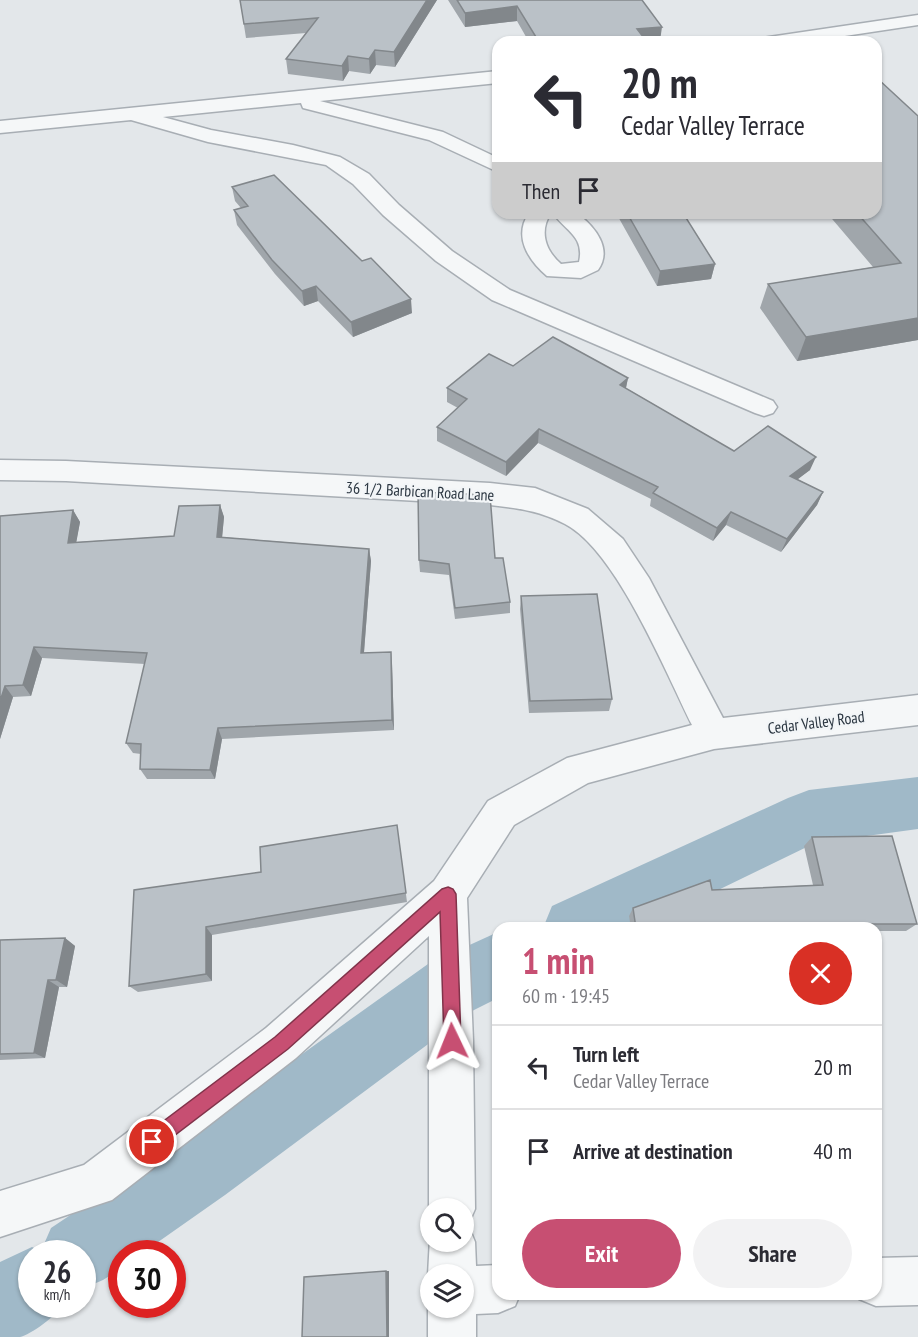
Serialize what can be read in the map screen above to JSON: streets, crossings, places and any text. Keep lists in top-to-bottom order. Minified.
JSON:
{"streets":{"street":["36 1/2 Barbican Road Lane","Cedar Valley Road"]},"crossings":[["36 1/2 Barbican Road Lane","Cedar Valley Road"]],"page":{"turn":["20 m","Cedar Valley Terrace"],"then":"Then","heading":["1 min","60 m · 19:45"],"list":[{"name":"Turn left","note":"Cedar Valley Terrace","value":"20 m"},{"name":"Arrive at destination","value":"40 m"}],"buttons":["Exit","Share"],"speed":"26 km/h","limit":"30"}}
